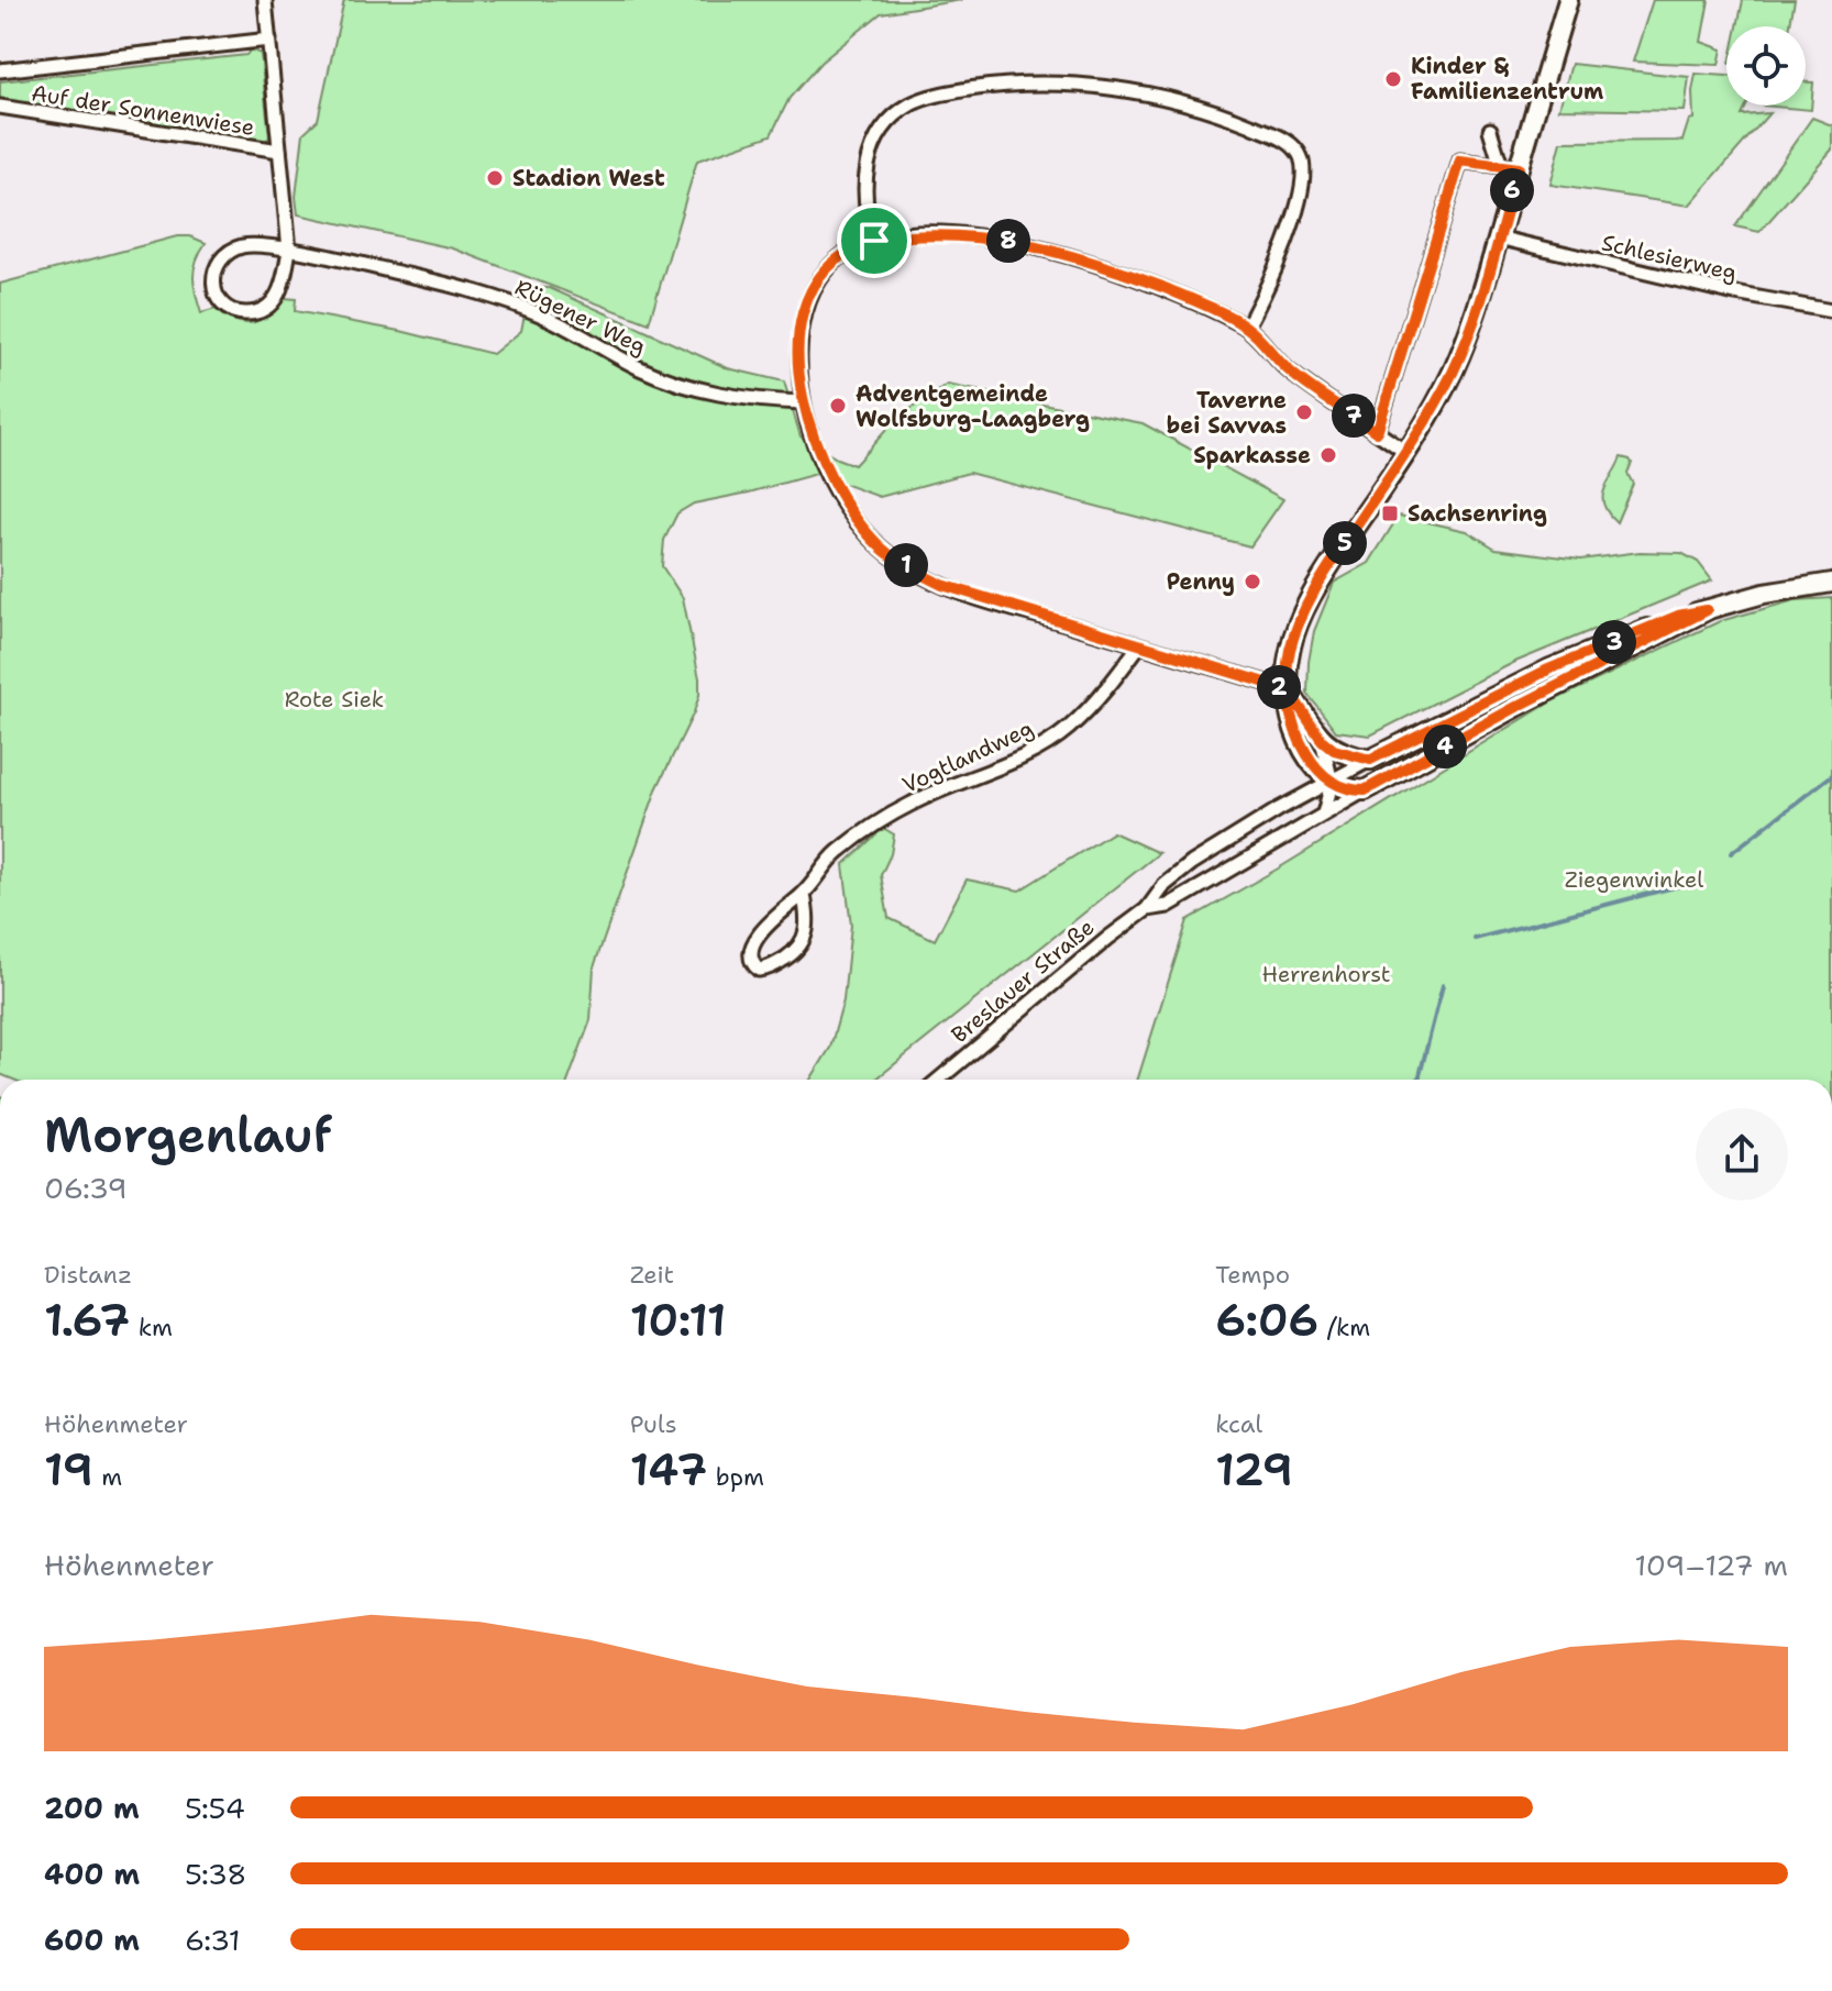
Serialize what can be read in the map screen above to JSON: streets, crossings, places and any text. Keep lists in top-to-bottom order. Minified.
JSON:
{"streets":{"street":["Auf der Sonnenwiese","Schlesierweg","Rügener Weg","Vogtlandweg","Breslauer Straße"]},"parks":["Rote Siek","Ziegenwinkel","Herrenhorst"],"places":{"other":["Kinder & Familienzentrum","Stadion West","Adventgemeinde Wolfsburg-Laagberg","Taverne bei Savvas","Sparkasse","Penny"],"transit":["Sachsenring"]},"page":{"pins":["6","8","7","5","1","3","2","4"],"heading":["Morgenlauf","06:39"],"stats":[["Distanz","1.67 km"],["Zeit","10:11"],["Tempo","6:06 /km"],["Höhenmeter","19 m"],["Puls","147 bpm"],["kcal","129"]],"chart":["Höhenmeter","109–127 m"],"list":[{"name":"200 m","note":"5:54"},{"name":"400 m","note":"5:38"},{"name":"600 m","note":"6:31"}]}}
